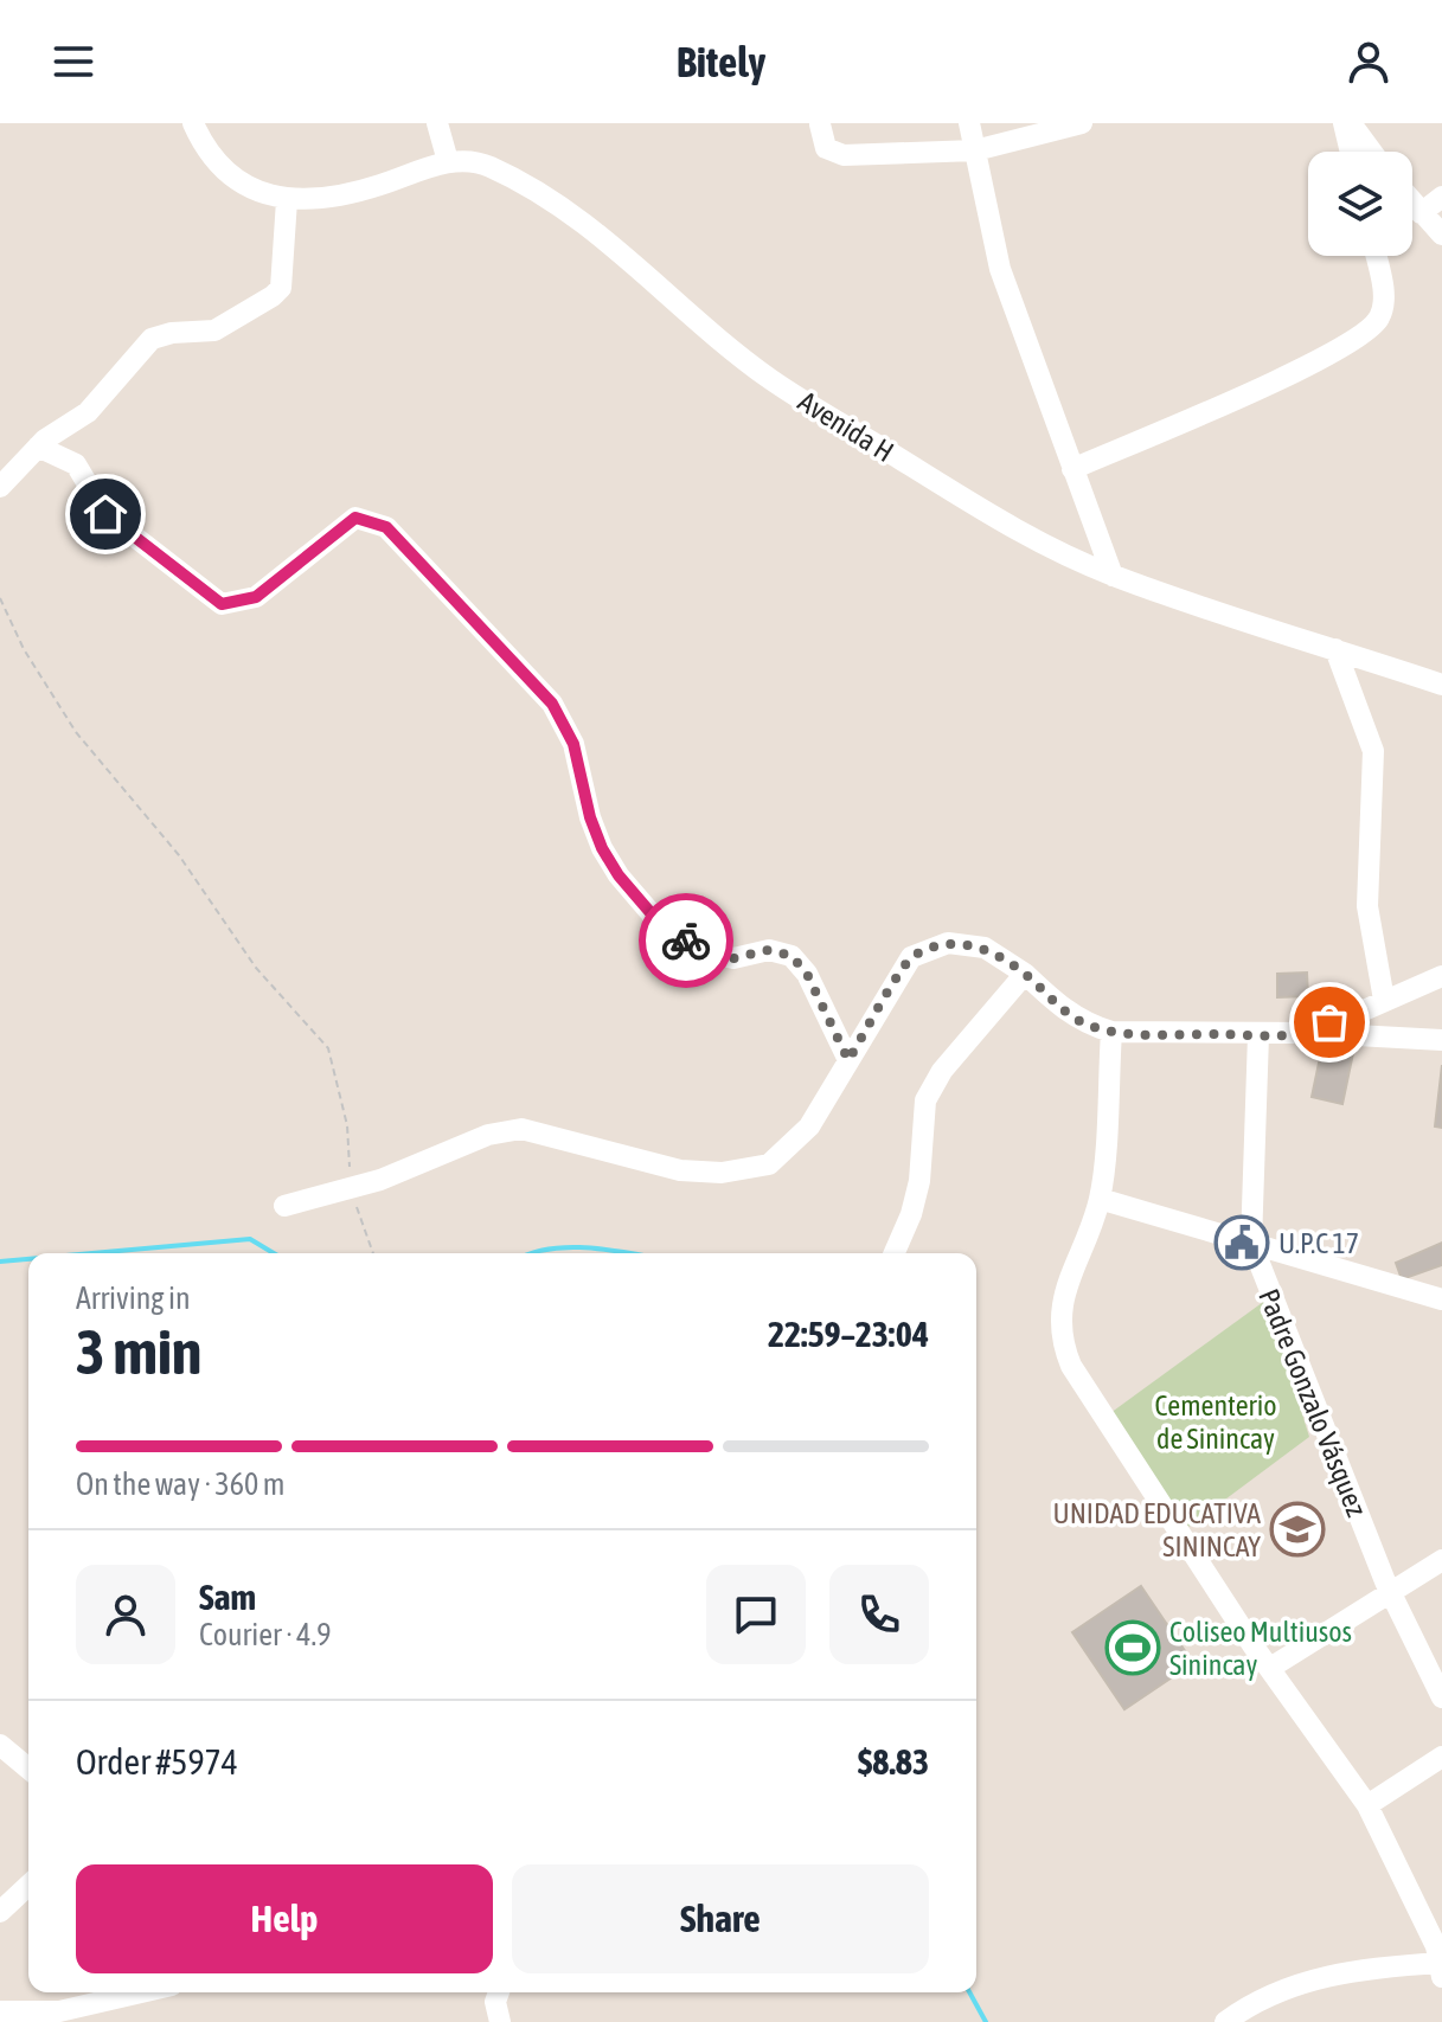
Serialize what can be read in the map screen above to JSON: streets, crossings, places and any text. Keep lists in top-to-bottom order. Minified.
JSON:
{"streets":{"street":["Avenida H","Padre Gonzalo Vásquez"]},"parks":["Cementerio de Sinincay"],"places":{"public building":["U.P.C 17"],"school or university":["UNIDAD EDUCATIVA SININCAY"],"sports":["Coliseo Multiusos Sinincay"]},"page":{"header":"Bitely","heading":["3 min","Arriving in","22:59–23:04"],"panel":["Sam","Courier · 4.9","Order #5974","$8.83"],"bar":"On the way · 360 m","buttons":["Help","Share"]}}
